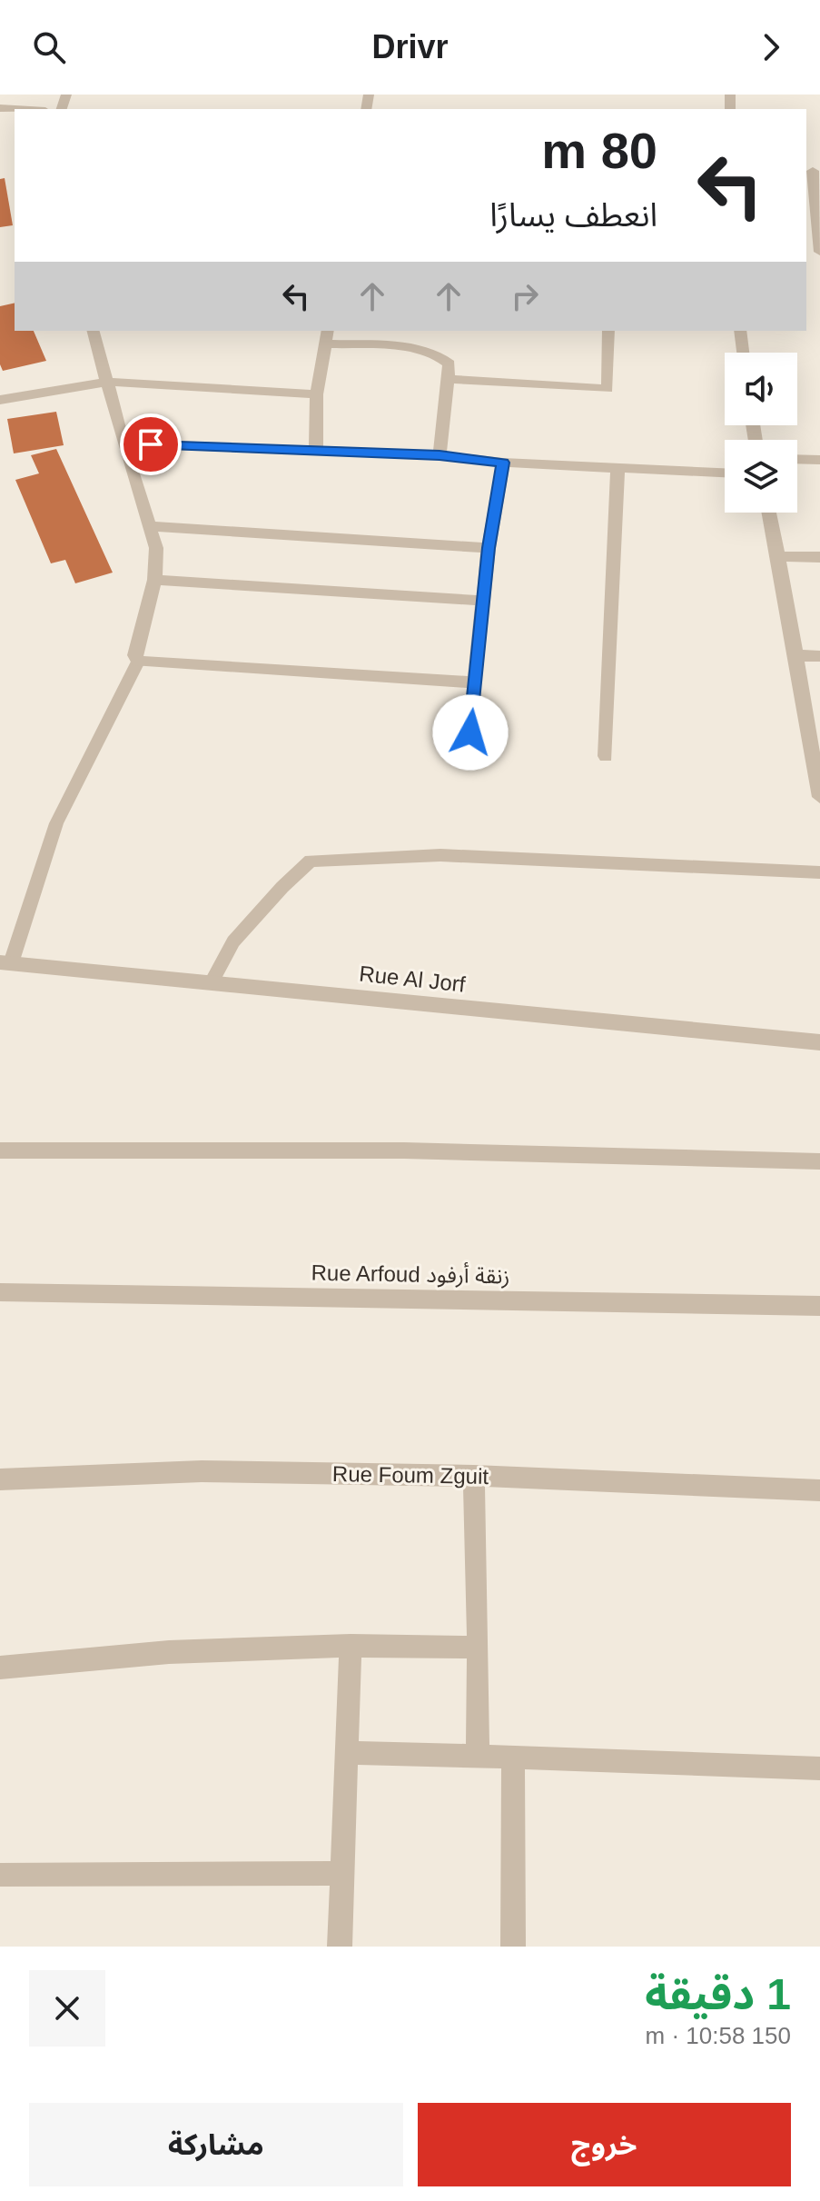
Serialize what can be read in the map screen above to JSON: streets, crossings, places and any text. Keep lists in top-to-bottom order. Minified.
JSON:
{"streets":{"street":["Rue Al Jorf","Rue Arfoud زنقة أرفود","Rue Foum Zguit"]},"page":{"header":"Drivr","turn":["80 m","انعطف يسارًا"],"heading":["1 دقيقة","150 m · 10:58"],"buttons":["خروج","مشاركة"]}}
